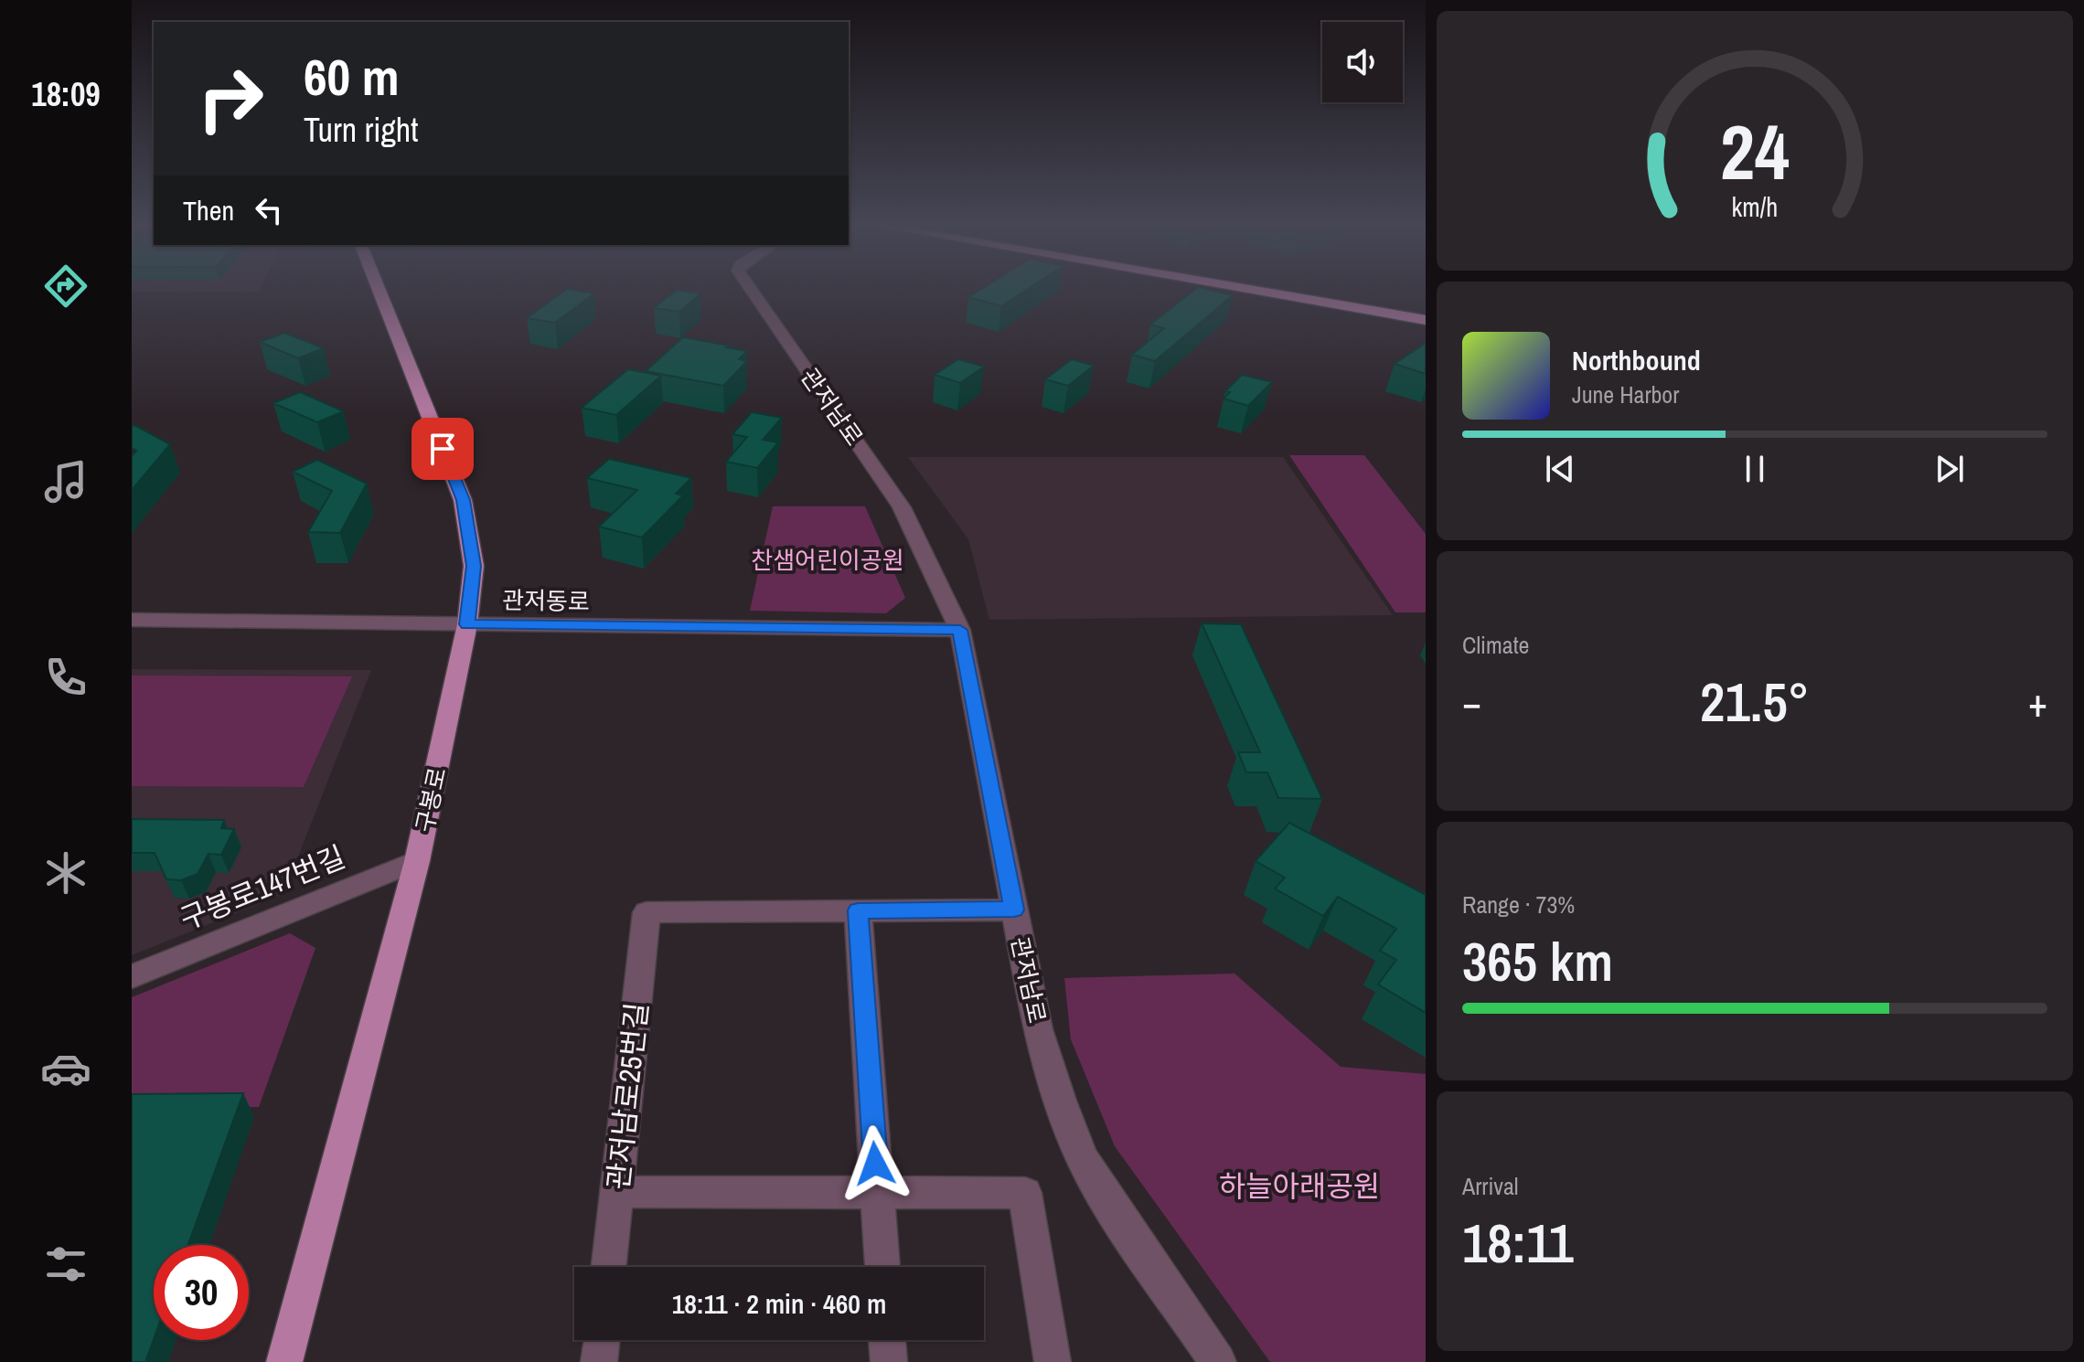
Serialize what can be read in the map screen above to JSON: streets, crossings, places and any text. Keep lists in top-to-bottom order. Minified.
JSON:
{"streets":{"main road":["구봉로"],"street":["관저남로","관저동로","구봉로147번길","관저남로25번길"]},"crossings":[["관저남로","관저동로"],["관저동로","구봉로"],["구봉로","구봉로147번길"]],"parks":["찬샘어린이공원","하늘아래공원"],"page":{"tabs":"18:09","turn":["60 m","Turn right"],"then":"Then","song":["Northbound","June Harbor"],"tile":["Climate",["Range · 73%","365 km"],["Arrival","18:11"]],"heat":["−","21.5°","+"],"limit":"30","trip":"18:11 · 2 min · 460 m","gauge":["24","km/h"]}}
